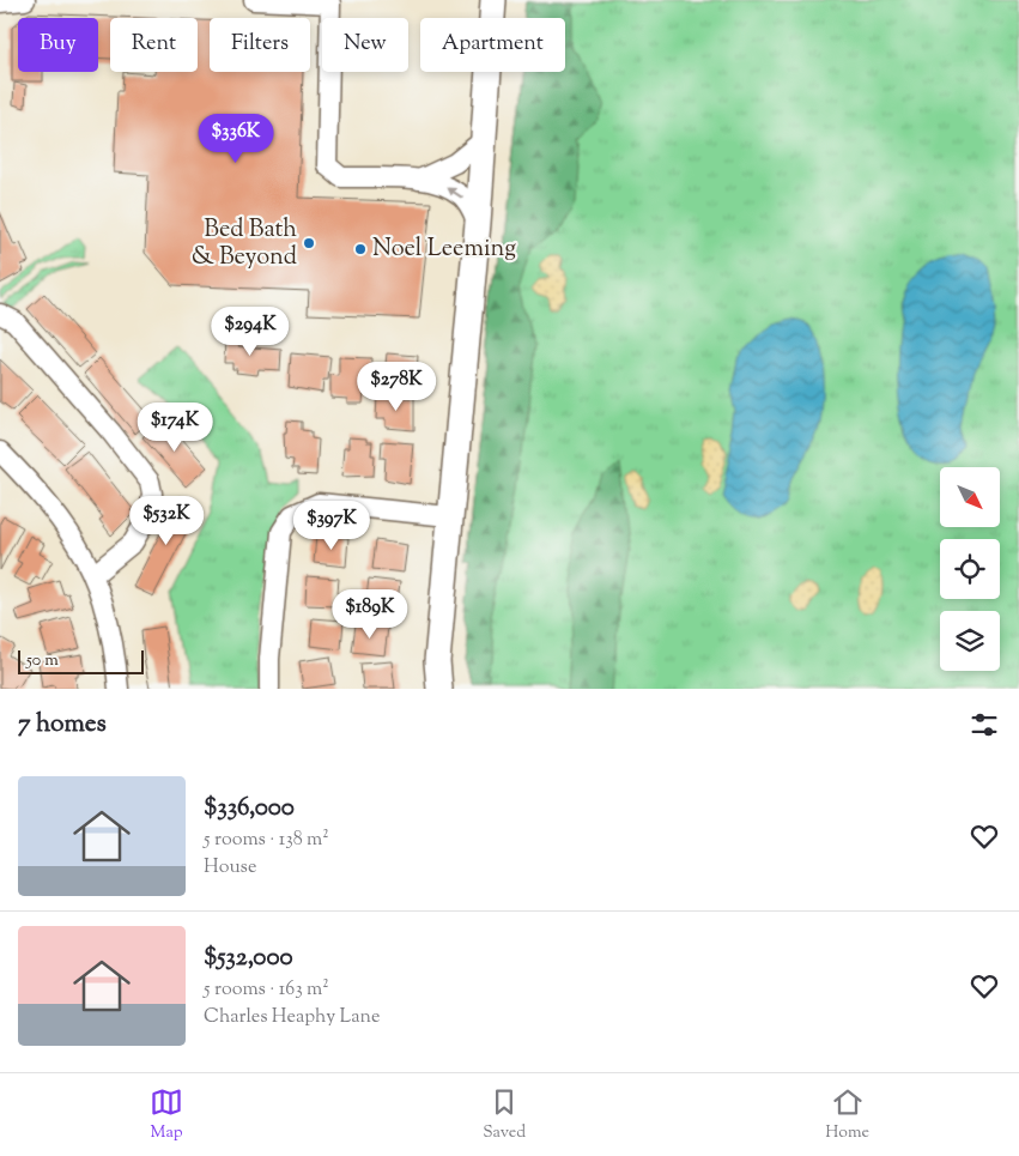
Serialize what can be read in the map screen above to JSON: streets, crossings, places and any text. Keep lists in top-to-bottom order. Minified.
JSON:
{"places":["Bed Bath & Beyond","Noel Leeming"],"scale_bar":"50 m","north":"bottom right","page":{"chip":["Buy","Rent","Filters","New","Apartment"],"price":["$336K","$294K","$278K","$174K","$532K","$397K","$189K"],"scale":"50 m","heading":"7 homes","list":[{"name":"$336,000","note":"5 rooms · 138 m² · House"},{"name":"$532,000","note":"5 rooms · 163 m² · Charles Heaphy Lane"}],"tabs":["Map","Saved","Home"]}}
